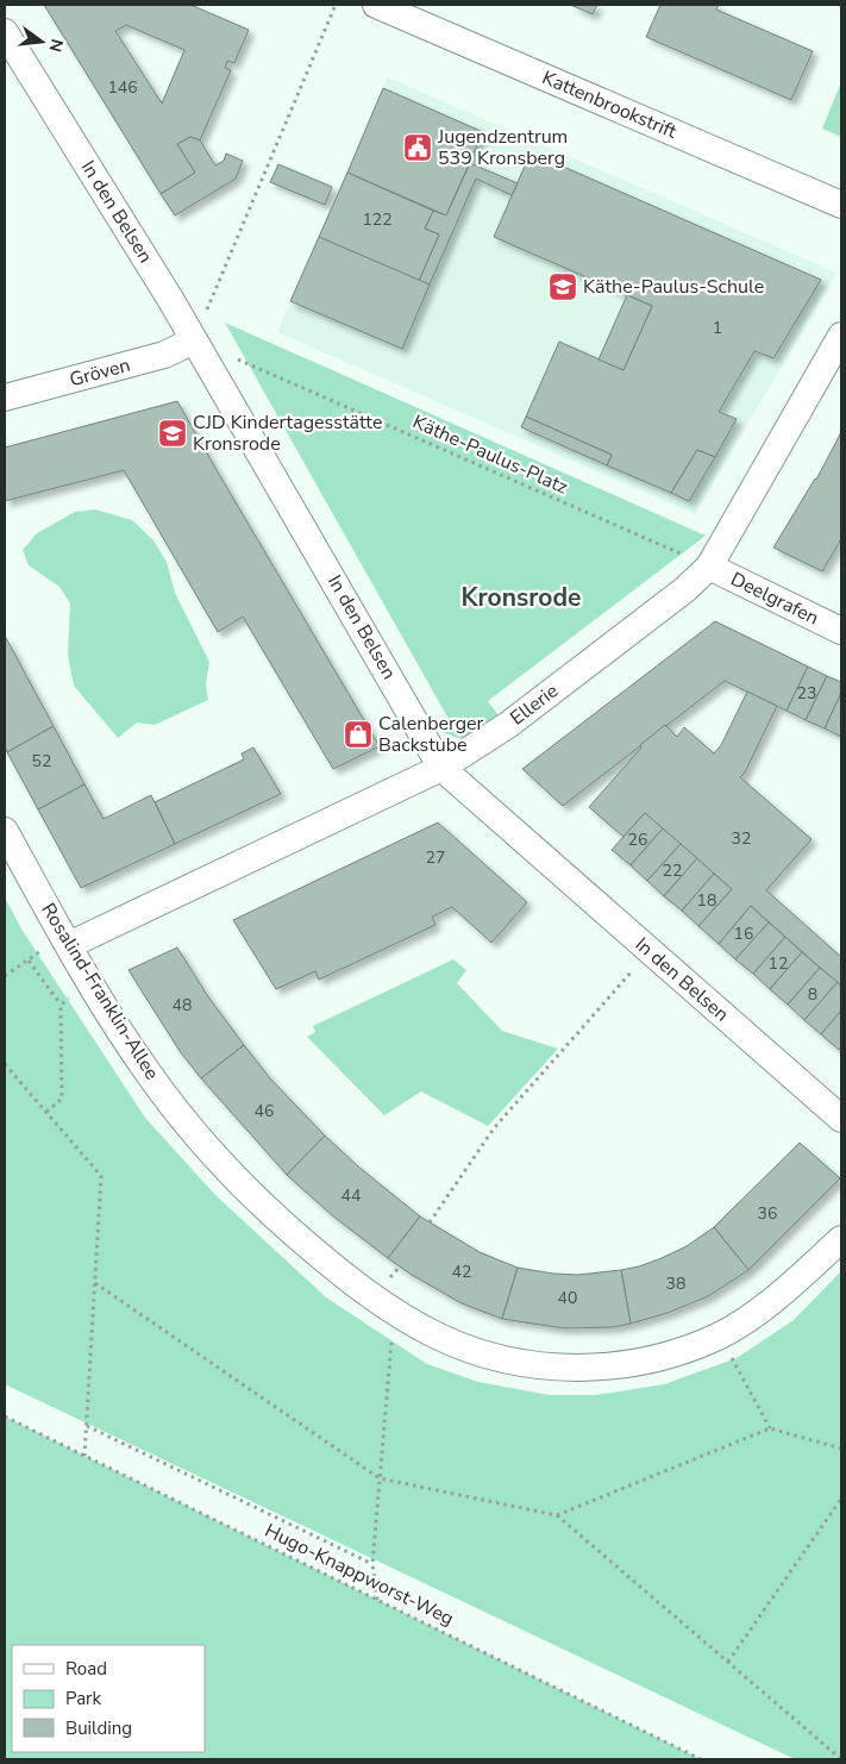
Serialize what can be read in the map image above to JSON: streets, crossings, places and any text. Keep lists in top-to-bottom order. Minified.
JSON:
{"streets":{"street":["Kattenbrookstrift","In den Belsen","Gröven","Deelgrafen","Ellerie","Rosalind-Franklin-Allee"],"path":["Käthe-Paulus-Platz","Hugo-Knappworst-Weg"]},"crossings":[["In den Belsen","Gröven"],["In den Belsen","Ellerie"],["Käthe-Paulus-Platz","Deelgrafen"],["Käthe-Paulus-Platz","Ellerie"],["Deelgrafen","Ellerie"],["Ellerie","Rosalind-Franklin-Allee"]],"districts":["Kronsrode"],"places":{"public building":["Jugendzentrum 539 Kronsberg"],"school or university":["Käthe-Paulus-Schule","CJD Kindertagesstätte Kronsrode"],"shop":["Calenberger Backstube"]},"house_numbers":["146","122","1","23","52","32","26","27","22","18","16","12","8","48","46","44","36","42","38","40"],"legend":["Road","Park","Building"],"north":"right"}
